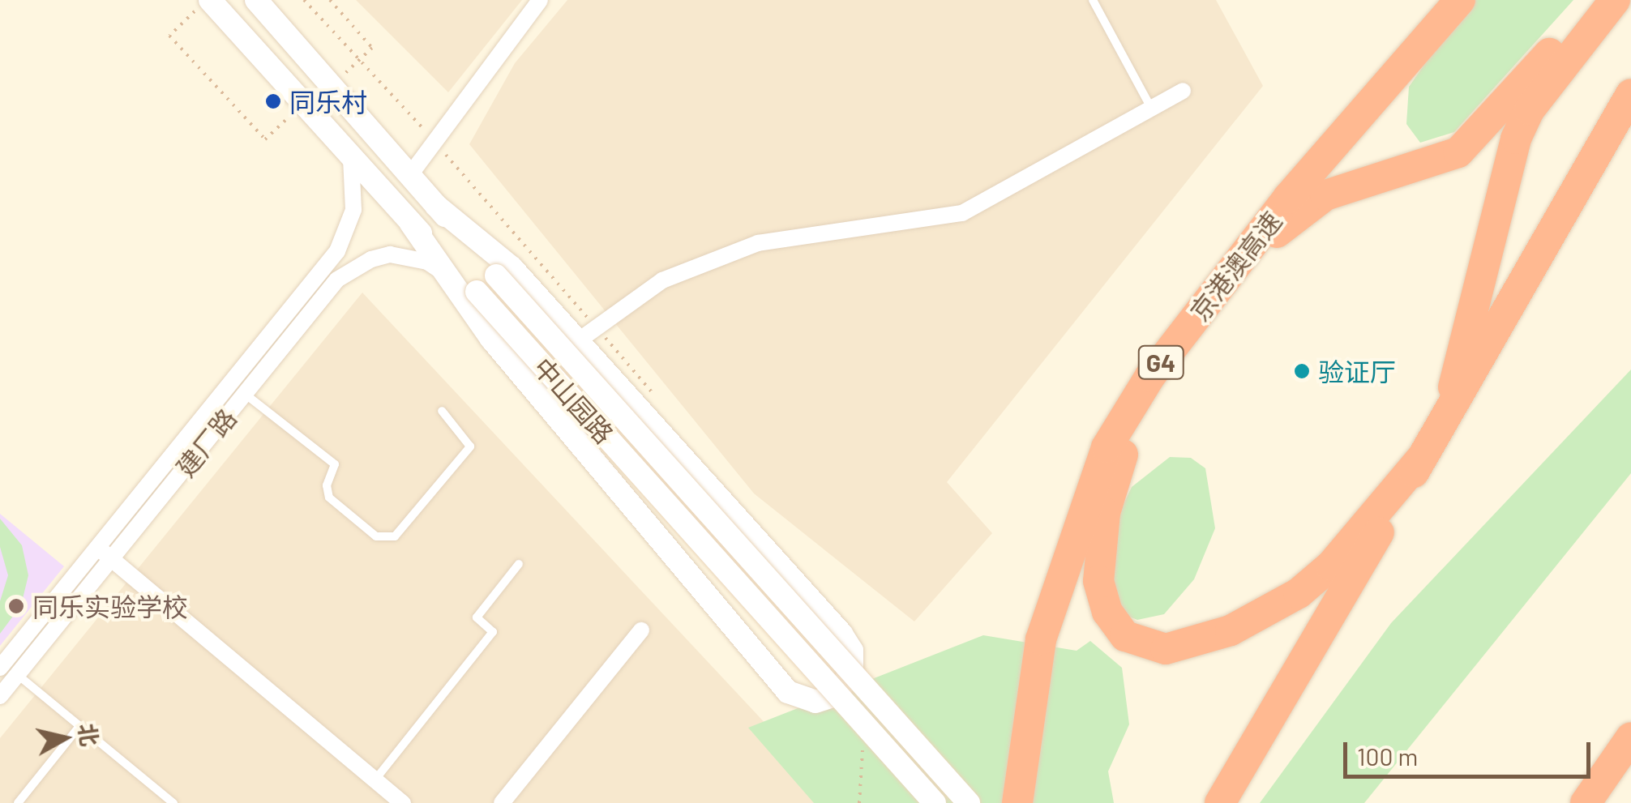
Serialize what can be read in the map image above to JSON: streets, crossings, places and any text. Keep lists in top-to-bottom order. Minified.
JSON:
{"streets":{"highway":["京港澳高速","G4"],"main road":["中山园路"],"street":["建厂路"]},"crossings":[["中山园路","建厂路"]],"places":["同乐村","验证厅","同乐实验学校"],"scale_bar":"100 m","north":"right"}
